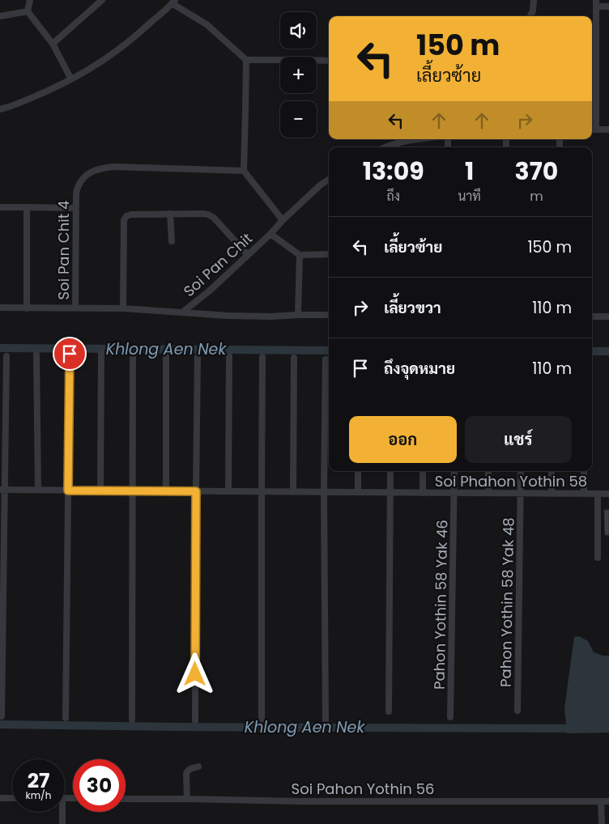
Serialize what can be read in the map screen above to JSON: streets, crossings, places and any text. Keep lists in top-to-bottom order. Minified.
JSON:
{"streets":{"street":["Soi Pan Chit 4","Soi Pan Chit","Soi Phahon Yothin 58","Pahon Yothin 58 Yak 48","Pahon Yothin 58 Yak 46","Soi Pahon Yothin 56"]},"crossings":[["Soi Pan Chit 4","Soi Pan Chit"],["Soi Phahon Yothin 58","Pahon Yothin 58 Yak 48"],["Soi Phahon Yothin 58","Pahon Yothin 58 Yak 46"]],"water":["Khlong Aen Nek"],"page":{"map_buttons":["+","−"],"turn":["150 m","เลี้ยวซ้าย"],"eta":["13:09","ถึง","1","นาที","370","m"],"list":[{"name":"เลี้ยวซ้าย","value":"150 m"},{"name":"เลี้ยวขวา","value":"110 m"},{"name":"ถึงจุดหมาย","value":"110 m"}],"buttons":["ออก","แชร์"],"speed":"27 km/h","limit":"30"}}
